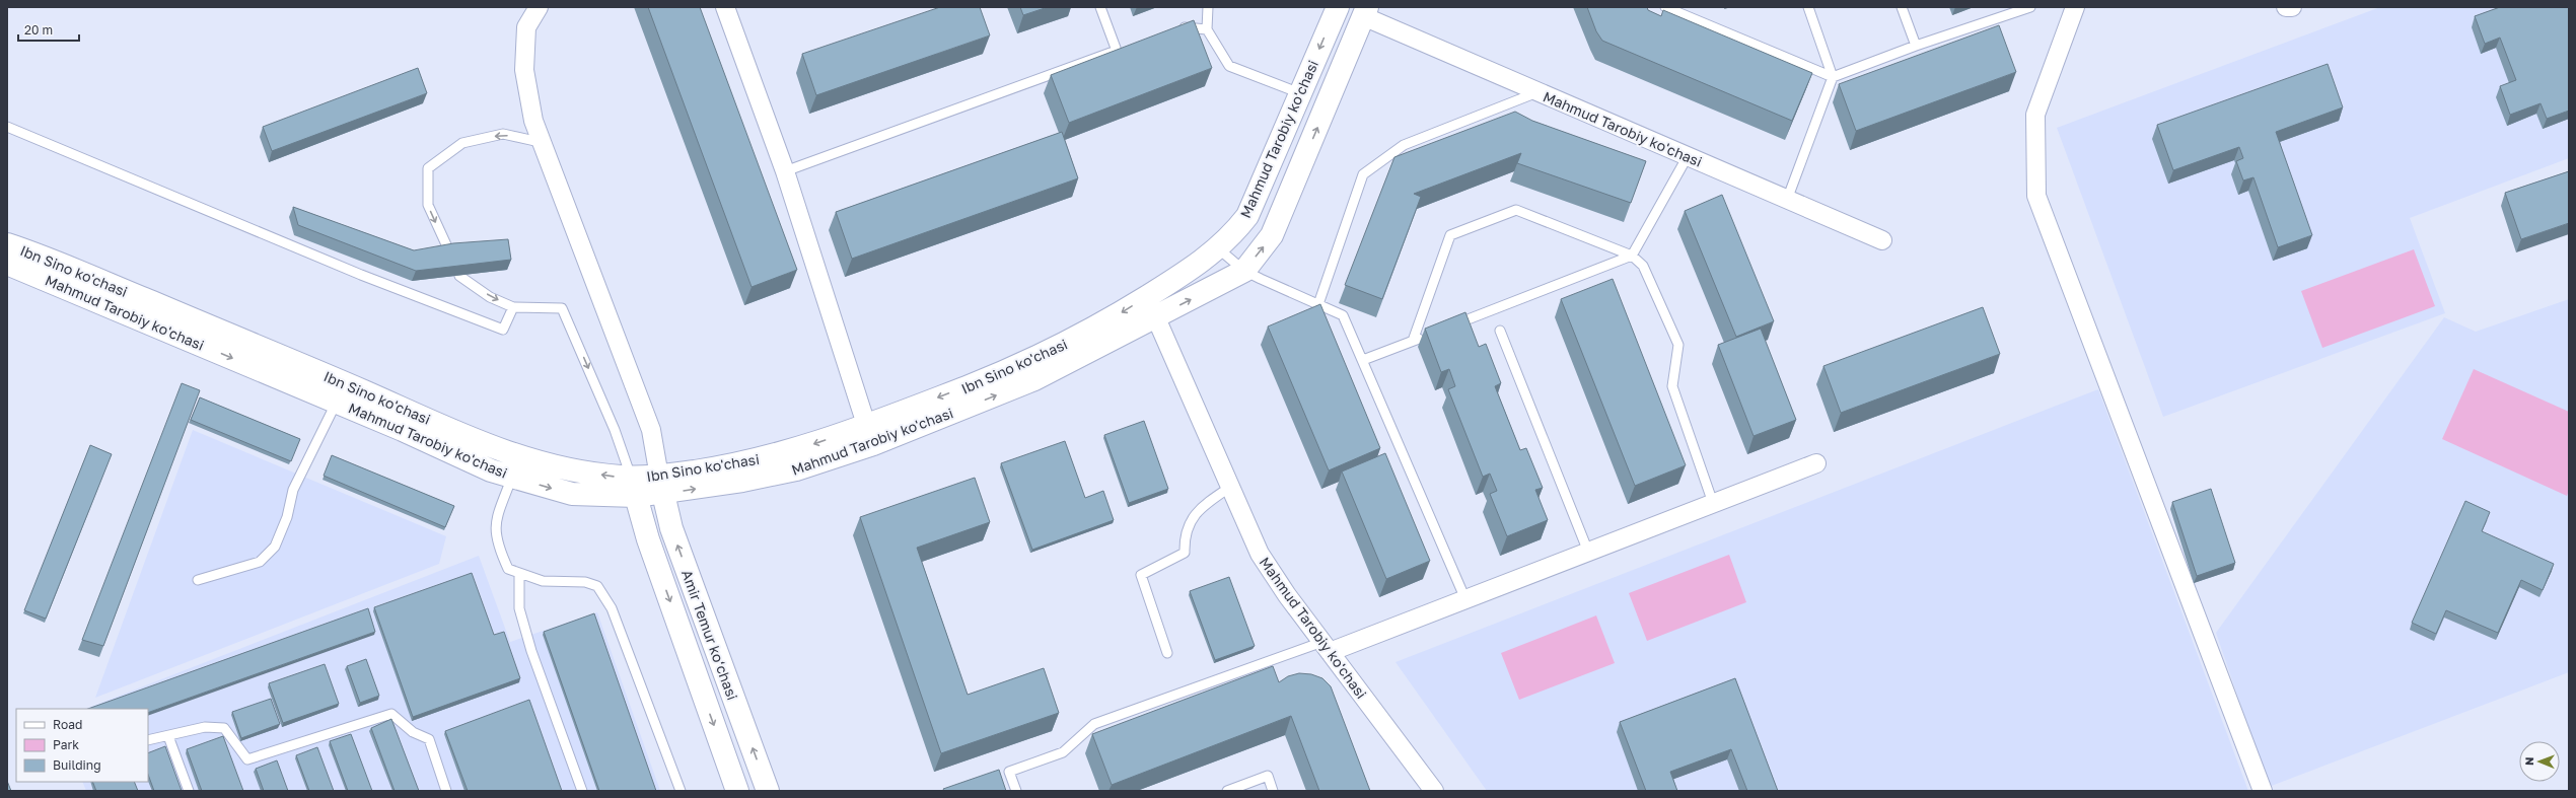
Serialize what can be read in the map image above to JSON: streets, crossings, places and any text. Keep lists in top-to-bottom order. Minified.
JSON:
{"streets":{"main road":["Mahmud Tarobiy ko'chasi","Ibn Sino ko'chasi","Amir Temur ko‘chasi"]},"crossings":[["Mahmud Tarobiy ko'chasi","Ibn Sino ko'chasi"],["Mahmud Tarobiy ko'chasi","Amir Temur ko‘chasi"],["Ibn Sino ko'chasi","Amir Temur ko‘chasi"]],"one_way":["Ibn Sino ko'chasi"],"legend":["Road","Park","Building"],"scale_bar":"20 m","north":"left"}
